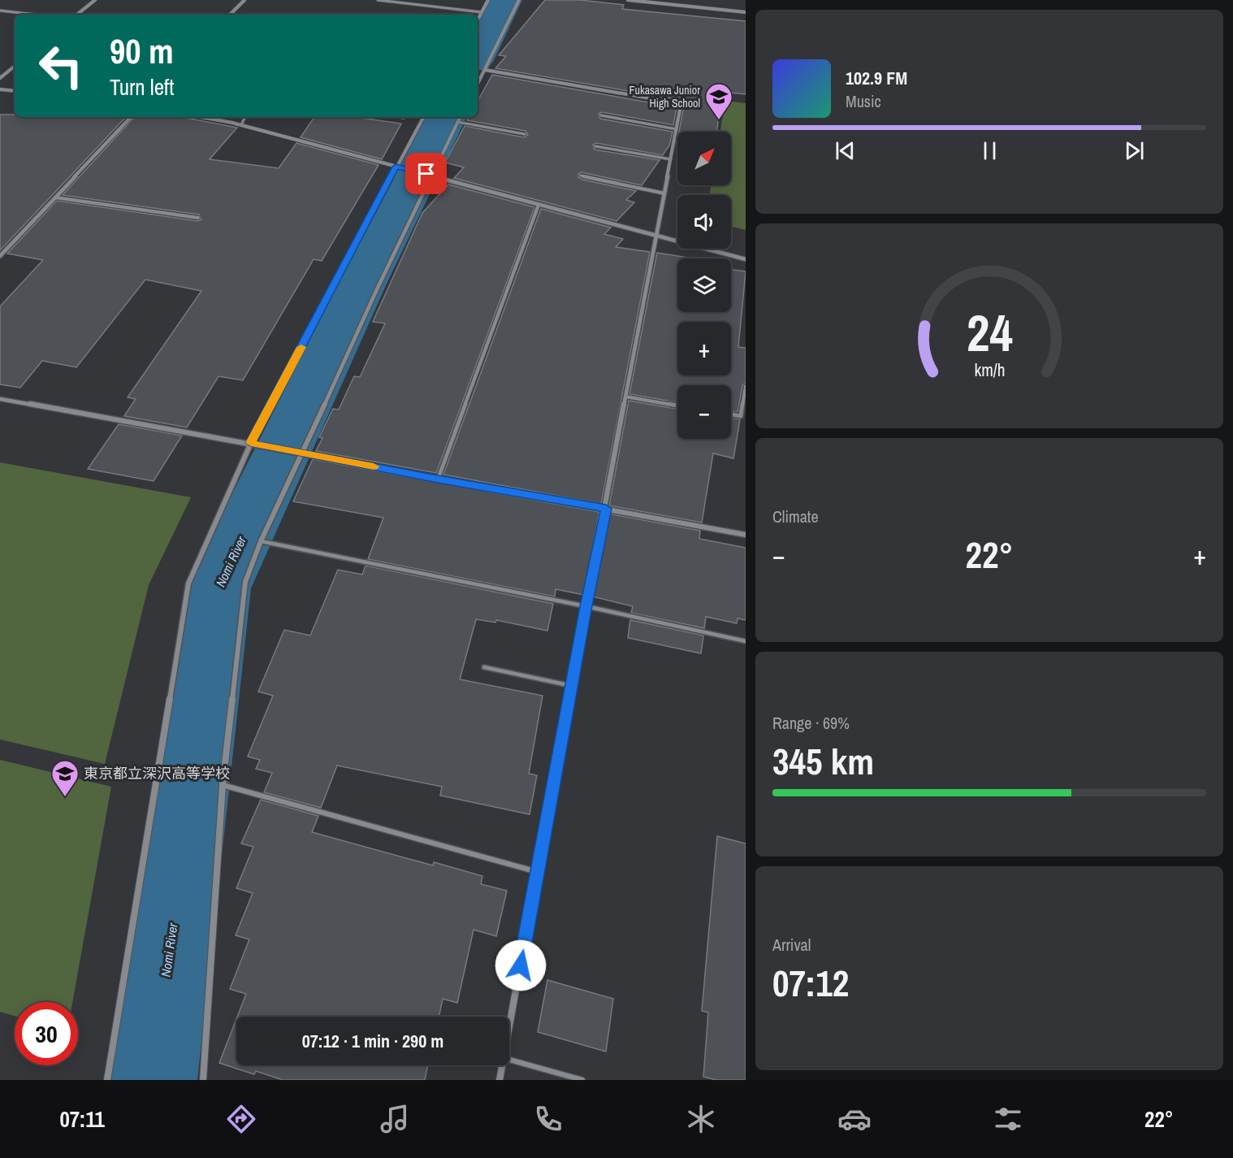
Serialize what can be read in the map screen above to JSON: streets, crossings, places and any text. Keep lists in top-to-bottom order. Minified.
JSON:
{"water":["Nomi River"],"places":{"school or university":["Fukasawa Junior High School","東京都立深沢高等学校"]},"north":"top right","page":{"turn":["90 m","Turn left"],"song":["102.9 FM","Music"],"map_buttons":["+","−"],"tile":["Climate",["Range · 69%","345 km"],["Arrival","07:12"]],"heat":["−","22°","+"],"limit":"30","trip":"07:12 · 1 min · 290 m","tabs":["07:11","22°"],"gauge":["24","km/h"]}}
